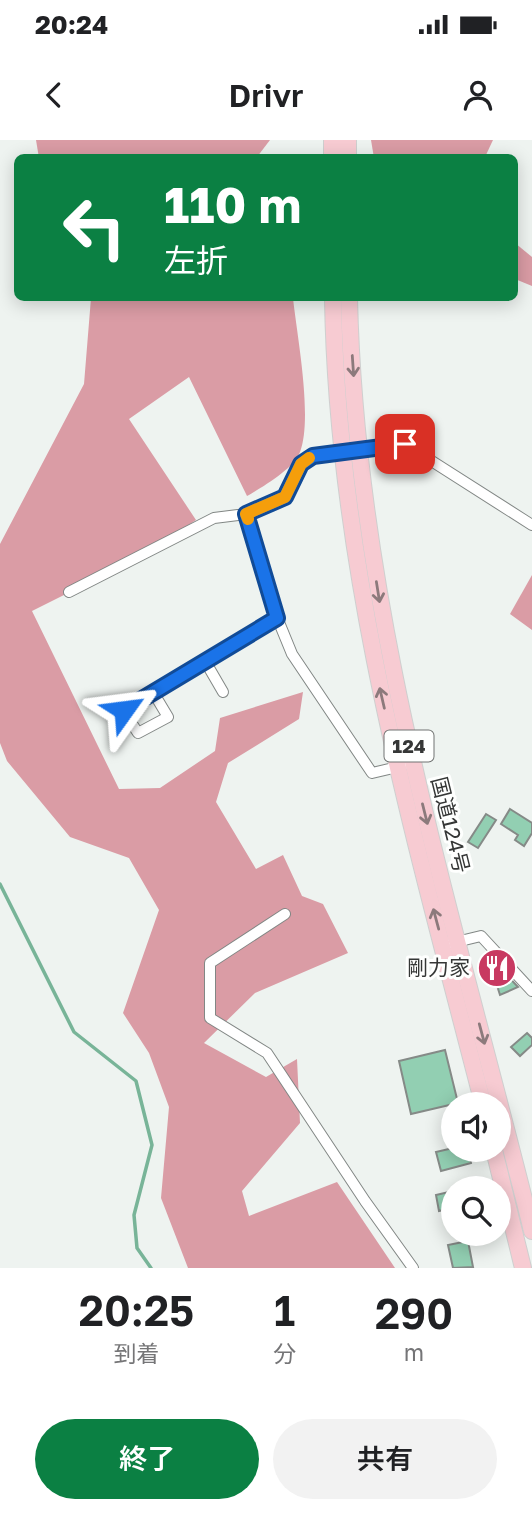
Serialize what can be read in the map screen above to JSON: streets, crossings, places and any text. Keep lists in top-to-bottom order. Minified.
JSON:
{"streets":{"highway":["124","国道124号"]},"places":{"restaurant":["剛力家"]},"page":{"status":"20:24","header":"Drivr","turn":["110 m","左折"],"eta":["20:25","到着","1","分","290","m"],"buttons":["終了","共有"]}}
